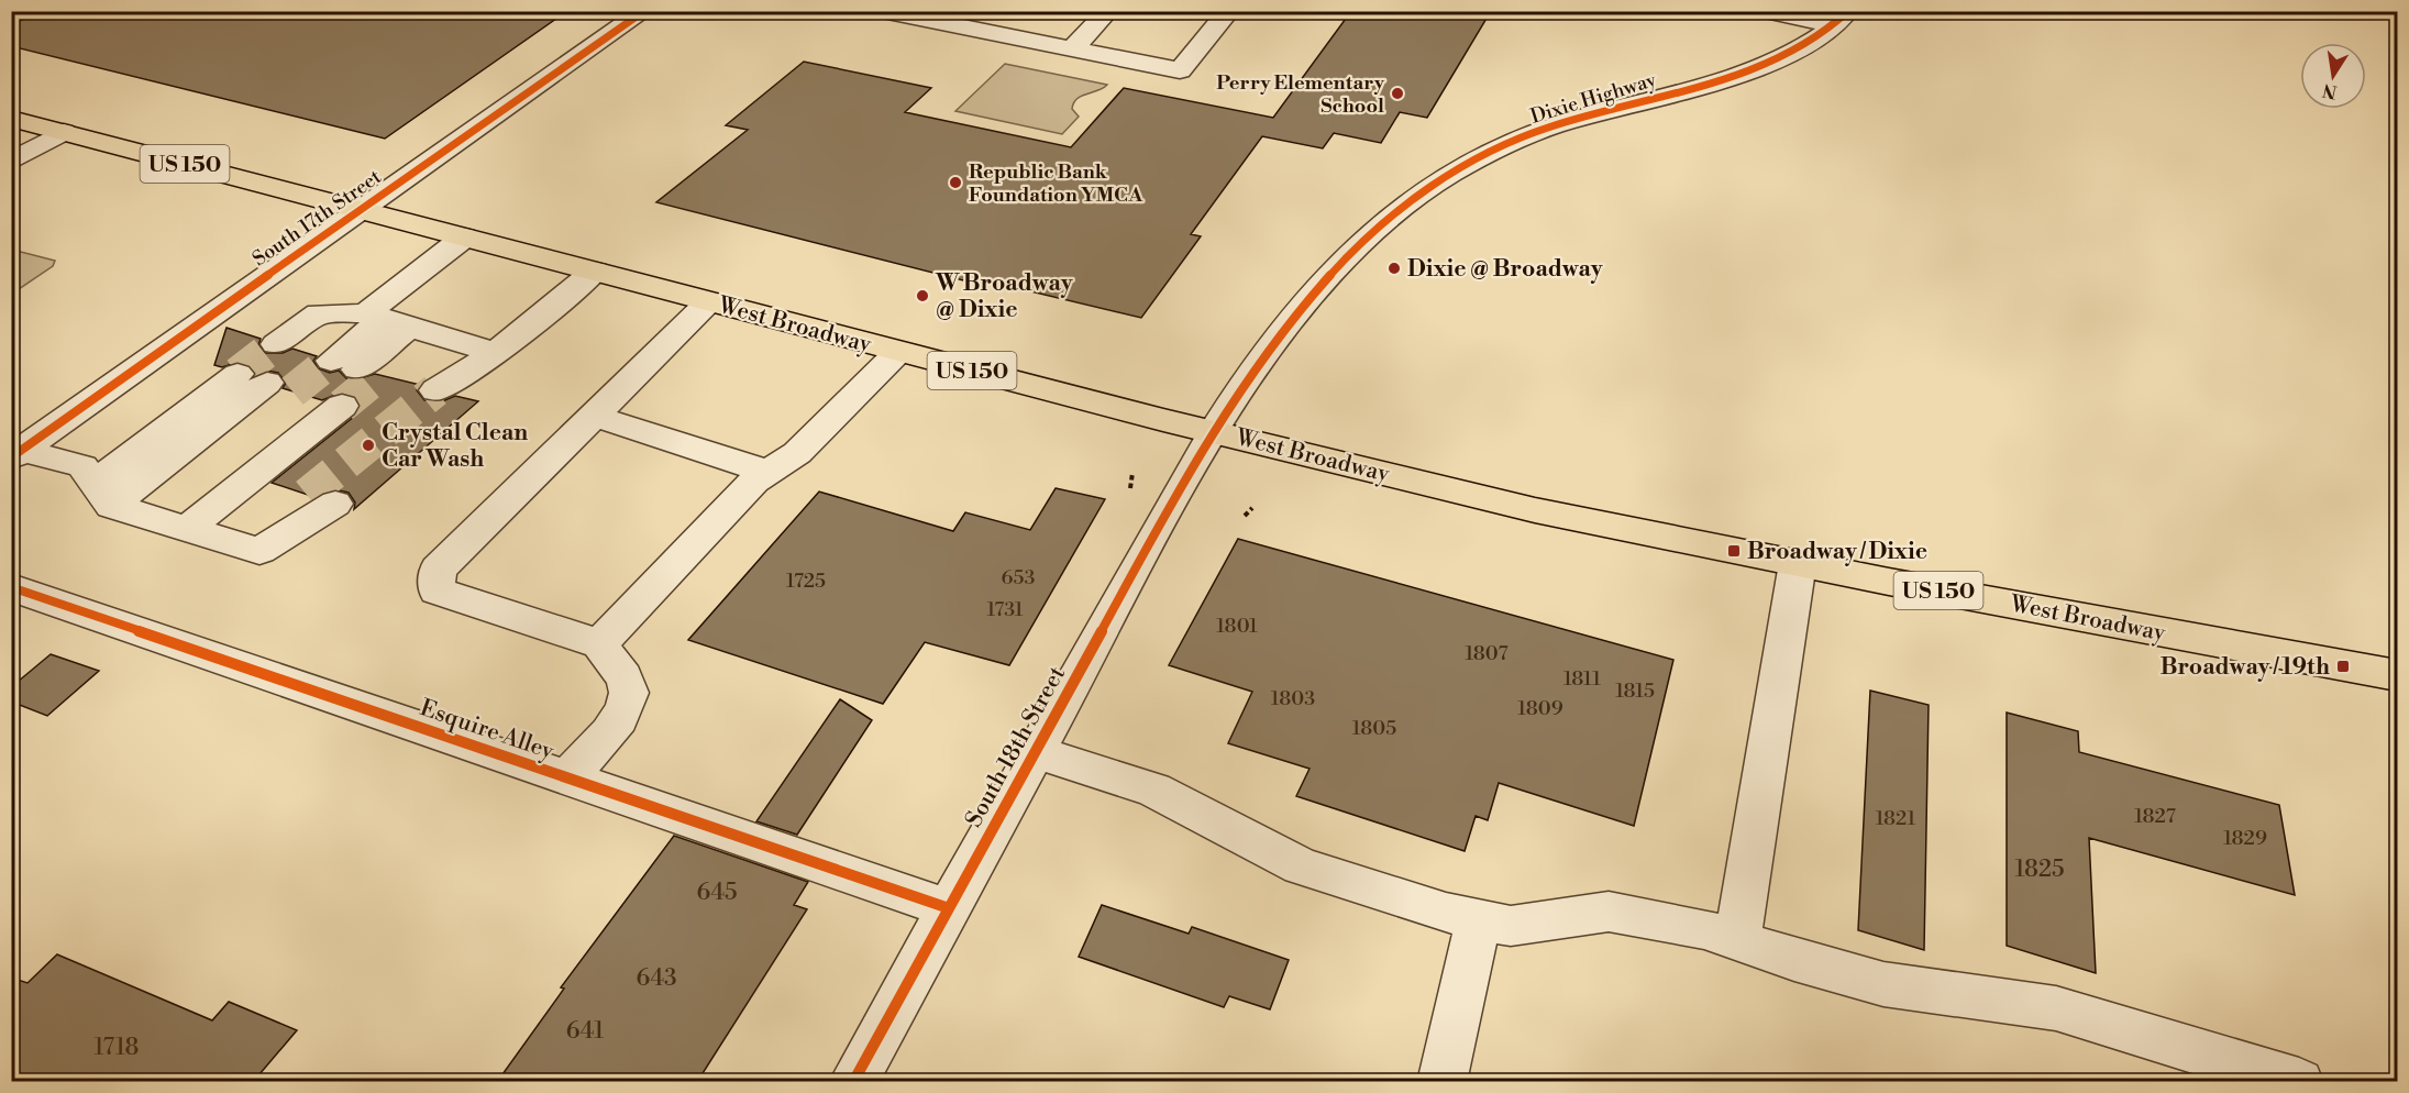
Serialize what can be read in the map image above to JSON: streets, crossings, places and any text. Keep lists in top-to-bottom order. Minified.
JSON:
{"streets":{"main road":["US 150","West Broadway"],"street":["Dixie Highway","South 17th Street","Esquire Alley","South 18th Street"]},"crossings":[["Dixie Highway","West Broadway"],["Dixie Highway","South 18th Street"],["South 17th Street","West Broadway"],["West Broadway","South 18th Street"],["Esquire Alley","South 18th Street"]],"places":{"other":["Perry Elementary School","Republic Bank Foundation YMCA","Dixie @ Broadway","W Broadway @ Dixie","Crystal Clean Car Wash"],"transit":["Broadway / Dixie","Broadway / 19th"]},"house_numbers":["653","1725","1731","1801","1807","1811","1815","1803","1809","1805","1827","1821","1829","1825","645","643","641","1718"],"north":"bottom"}
